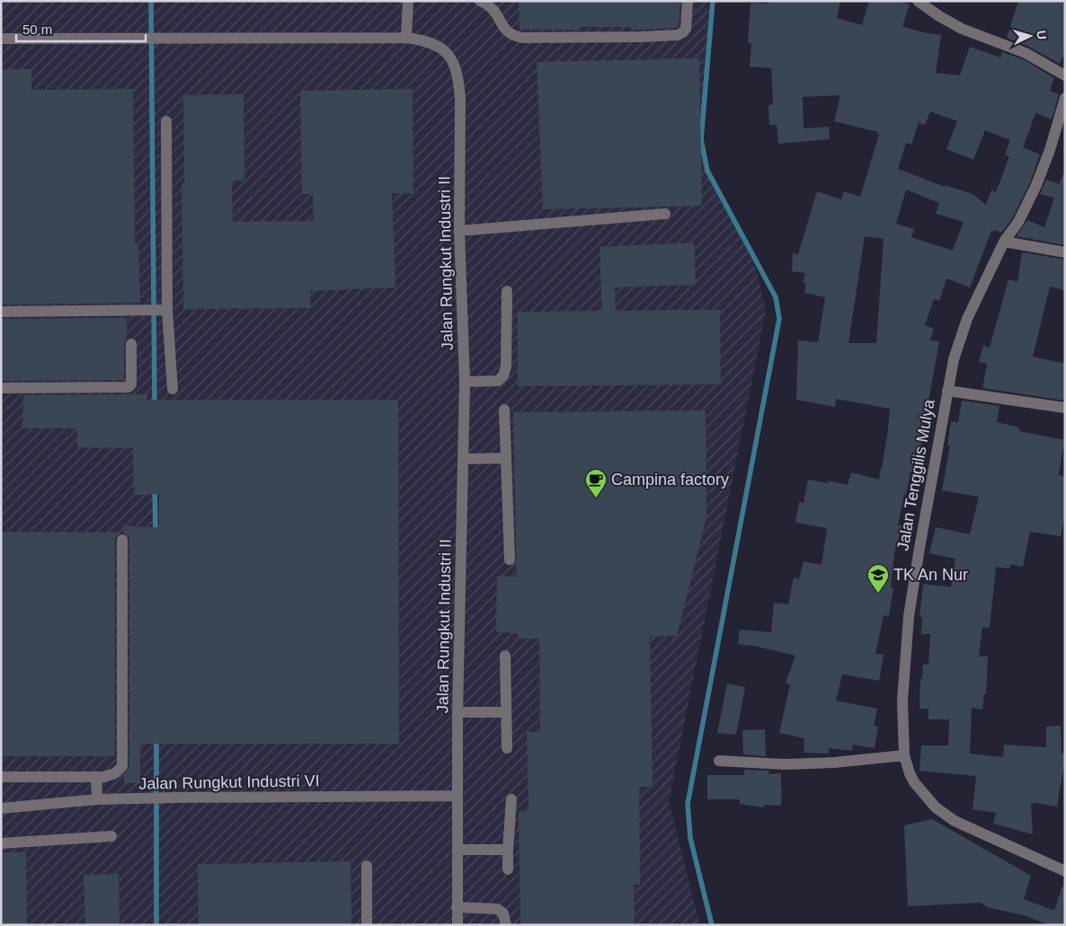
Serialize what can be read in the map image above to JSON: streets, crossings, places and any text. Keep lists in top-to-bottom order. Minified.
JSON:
{"streets":{"street":["Jalan Rungkut Industri II","Jalan Tenggilis Mulya","Jalan Rungkut Industri VI"]},"crossings":[["Jalan Rungkut Industri II","Jalan Rungkut Industri VI"]],"places":{"cafe":["Campina factory"],"school or university":["TK An Nur"]},"scale_bar":"50 m","north":"right"}
